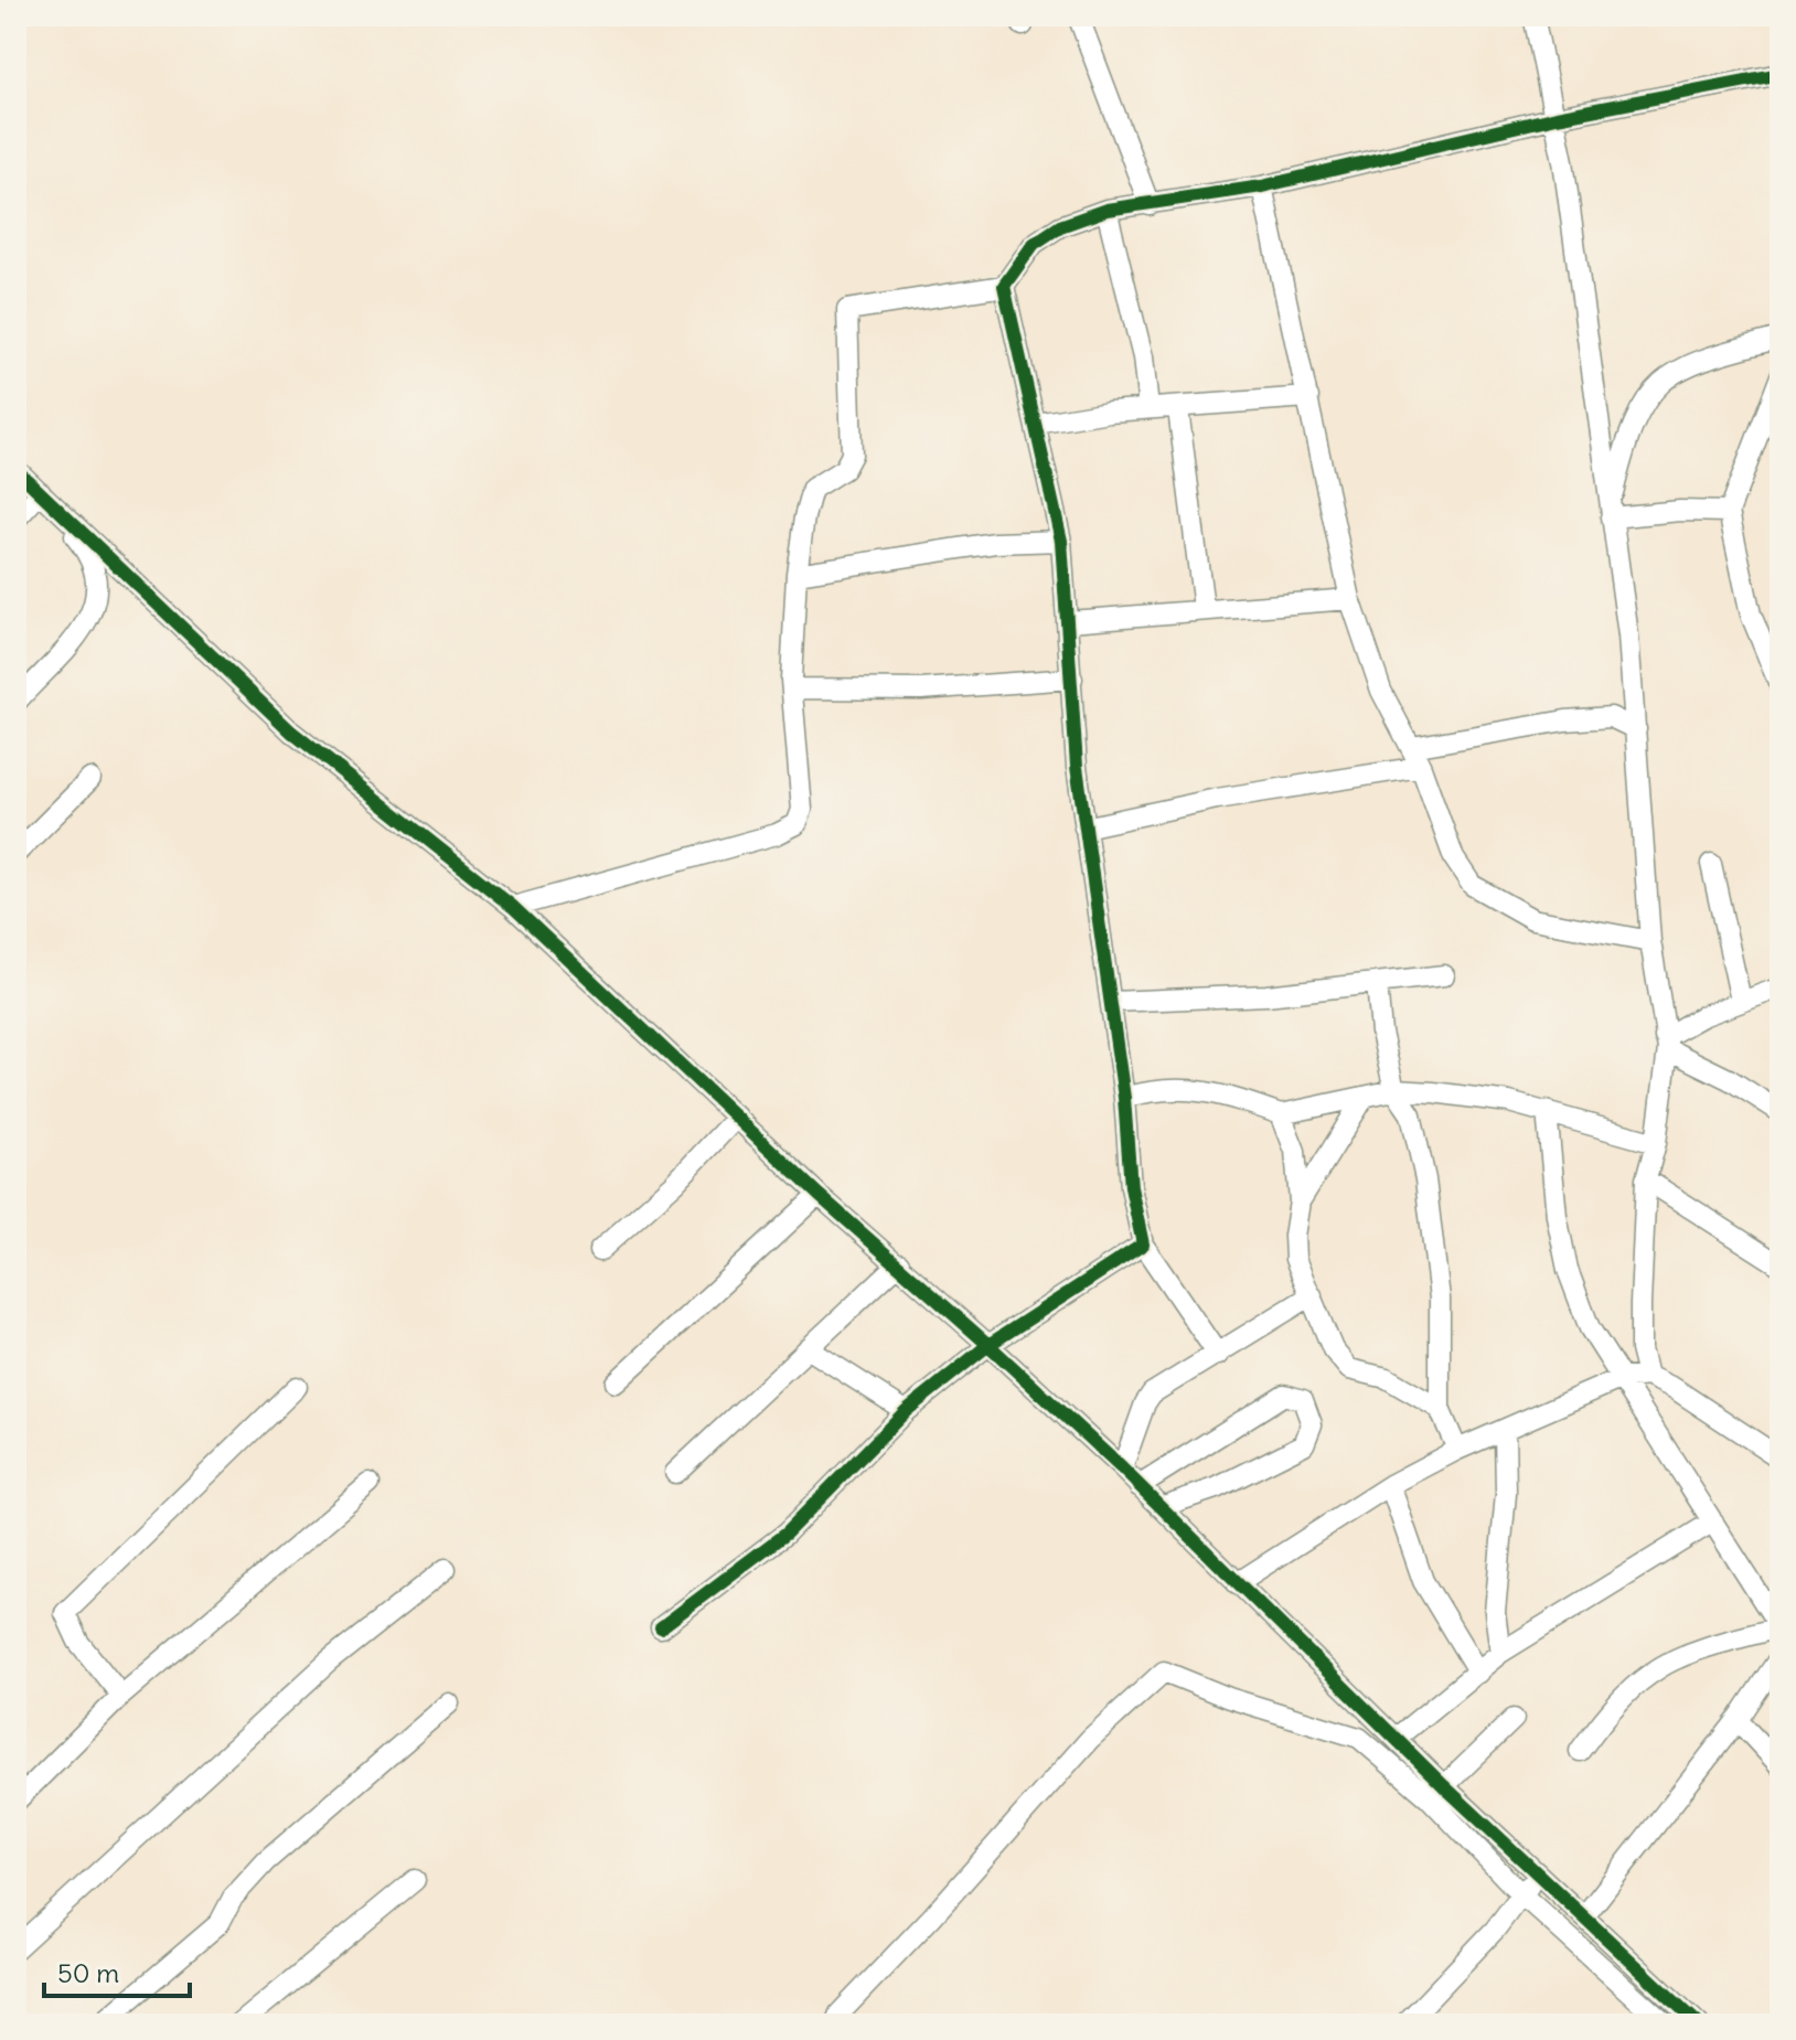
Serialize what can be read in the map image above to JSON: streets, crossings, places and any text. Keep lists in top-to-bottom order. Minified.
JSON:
{"scale_bar":"50 m"}
